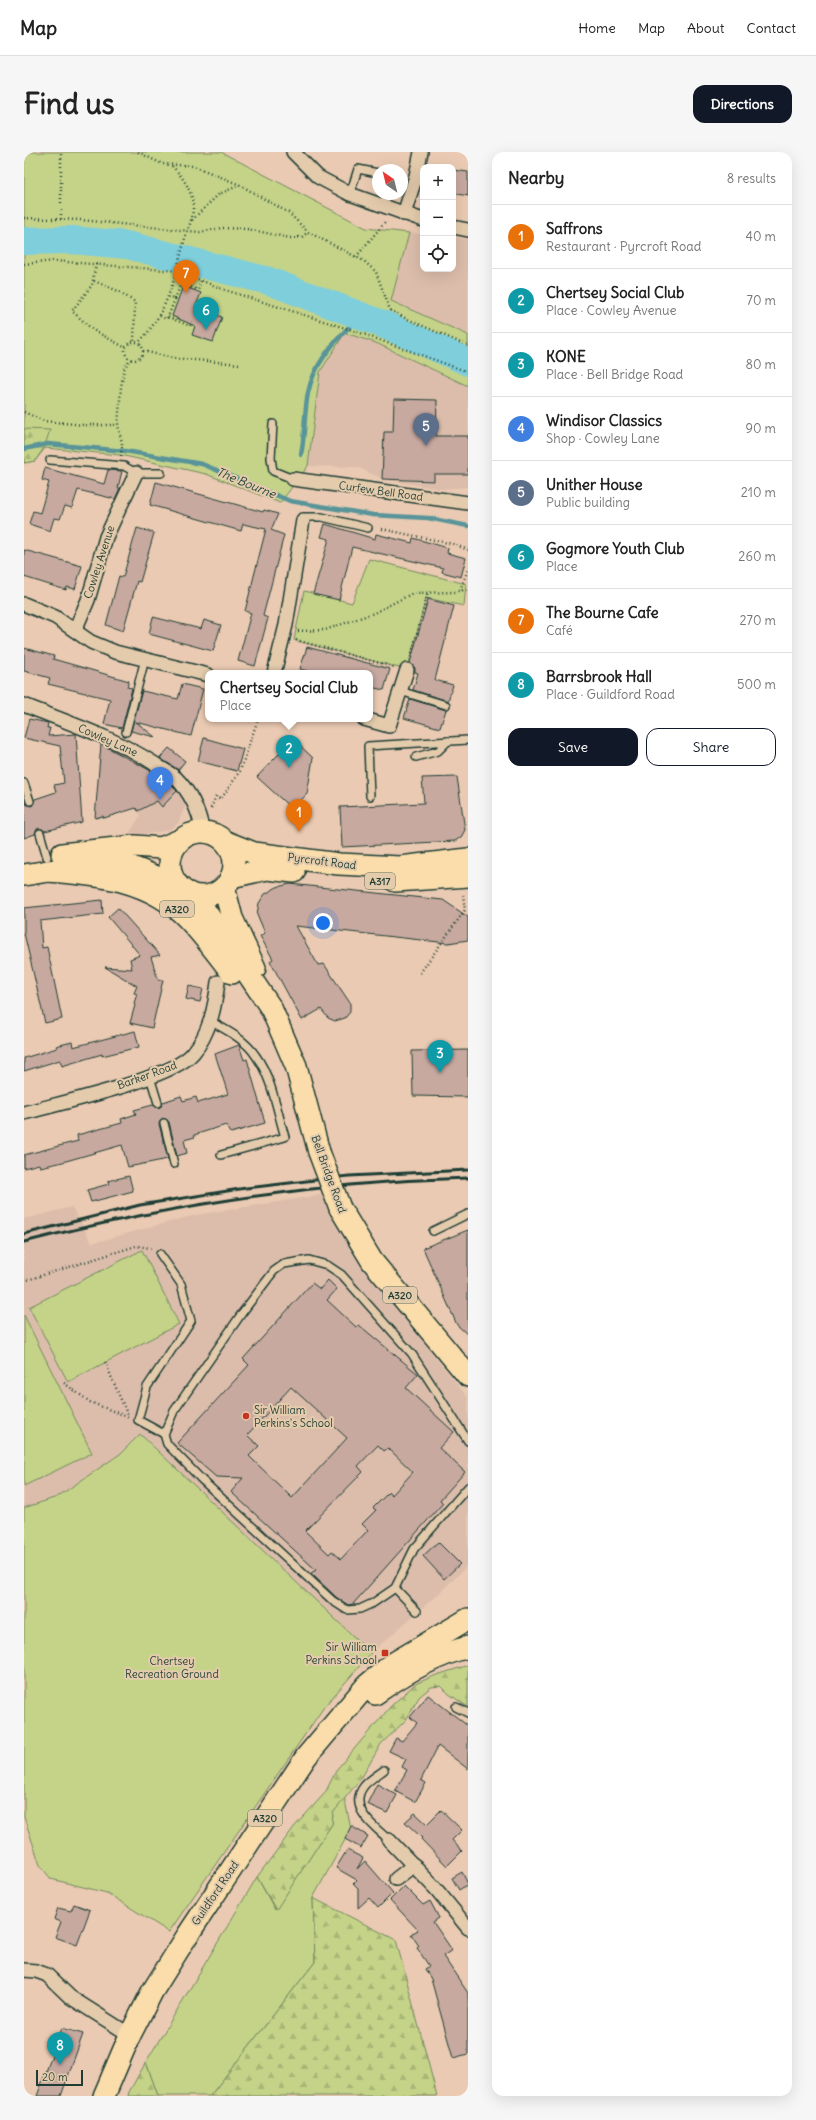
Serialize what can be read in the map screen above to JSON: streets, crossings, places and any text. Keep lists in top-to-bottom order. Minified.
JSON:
{"streets":{"main road":["Pyrcroft Road","A317","A320","Bell Bridge Road","Guildford Road"],"street":["Curfew Bell Road","Cowley Avenue","Cowley Lane","Barker Road"]},"crossings":[["Cowley Lane","Pyrcroft Road"],["Cowley Lane","A320"],["Cowley Lane","Bell Bridge Road"],["Pyrcroft Road","A320"],["Pyrcroft Road","Bell Bridge Road"],["A320","Bell Bridge Road"]],"water":["The Bourne"],"parks":["Chertsey Recreation Ground"],"places":{"other":["Sir William Perkins's School"],"transit":["Sir William Perkins School"]},"scale_bar":"20 m","north":"top left","page":{"header":"Map","nav":["Home","Map","About","Contact"],"buttons":["Directions",["Save","Share"]],"title":"Find us","heading":["Nearby","8 results"],"map_buttons":["+","−"],"list":[{"mark":"1","name":"Saffrons","note":"Restaurant · Pyrcroft Road","value":"40 m"},{"mark":"2","name":"Chertsey Social Club","note":"Place · Cowley Avenue","value":"70 m"},{"mark":"3","name":"KONE","note":"Place · Bell Bridge Road","value":"80 m"},{"mark":"4","name":"Windisor Classics","note":"Shop · Cowley Lane","value":"90 m"},{"mark":"5","name":"Unither House","note":"Public building","value":"210 m"},{"mark":"6","name":"Gogmore Youth Club","note":"Place","value":"260 m"},{"mark":"7","name":"The Bourne Cafe","note":"Café","value":"270 m"},{"mark":"8","name":"Barrsbrook Hall","note":"Place · Guildford Road","value":"500 m"}],"pins":["7","6","5","2","4","1","3","8"],"popup":["Chertsey Social Club","Place"],"scale":"20 m"}}
